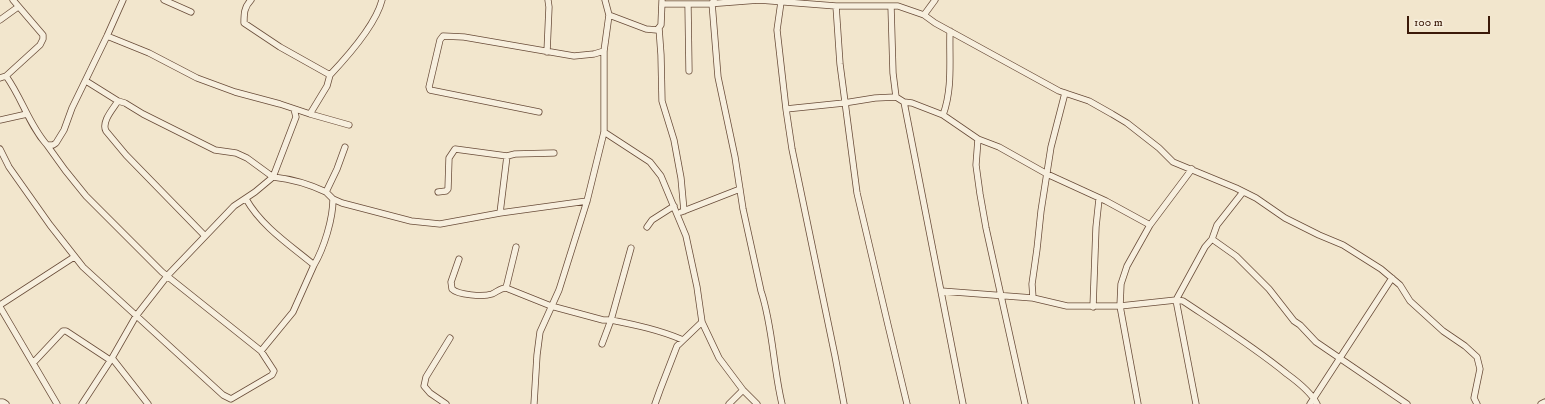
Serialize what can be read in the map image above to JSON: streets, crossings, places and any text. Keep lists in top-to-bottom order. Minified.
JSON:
{"scale_bar":"100 m"}
